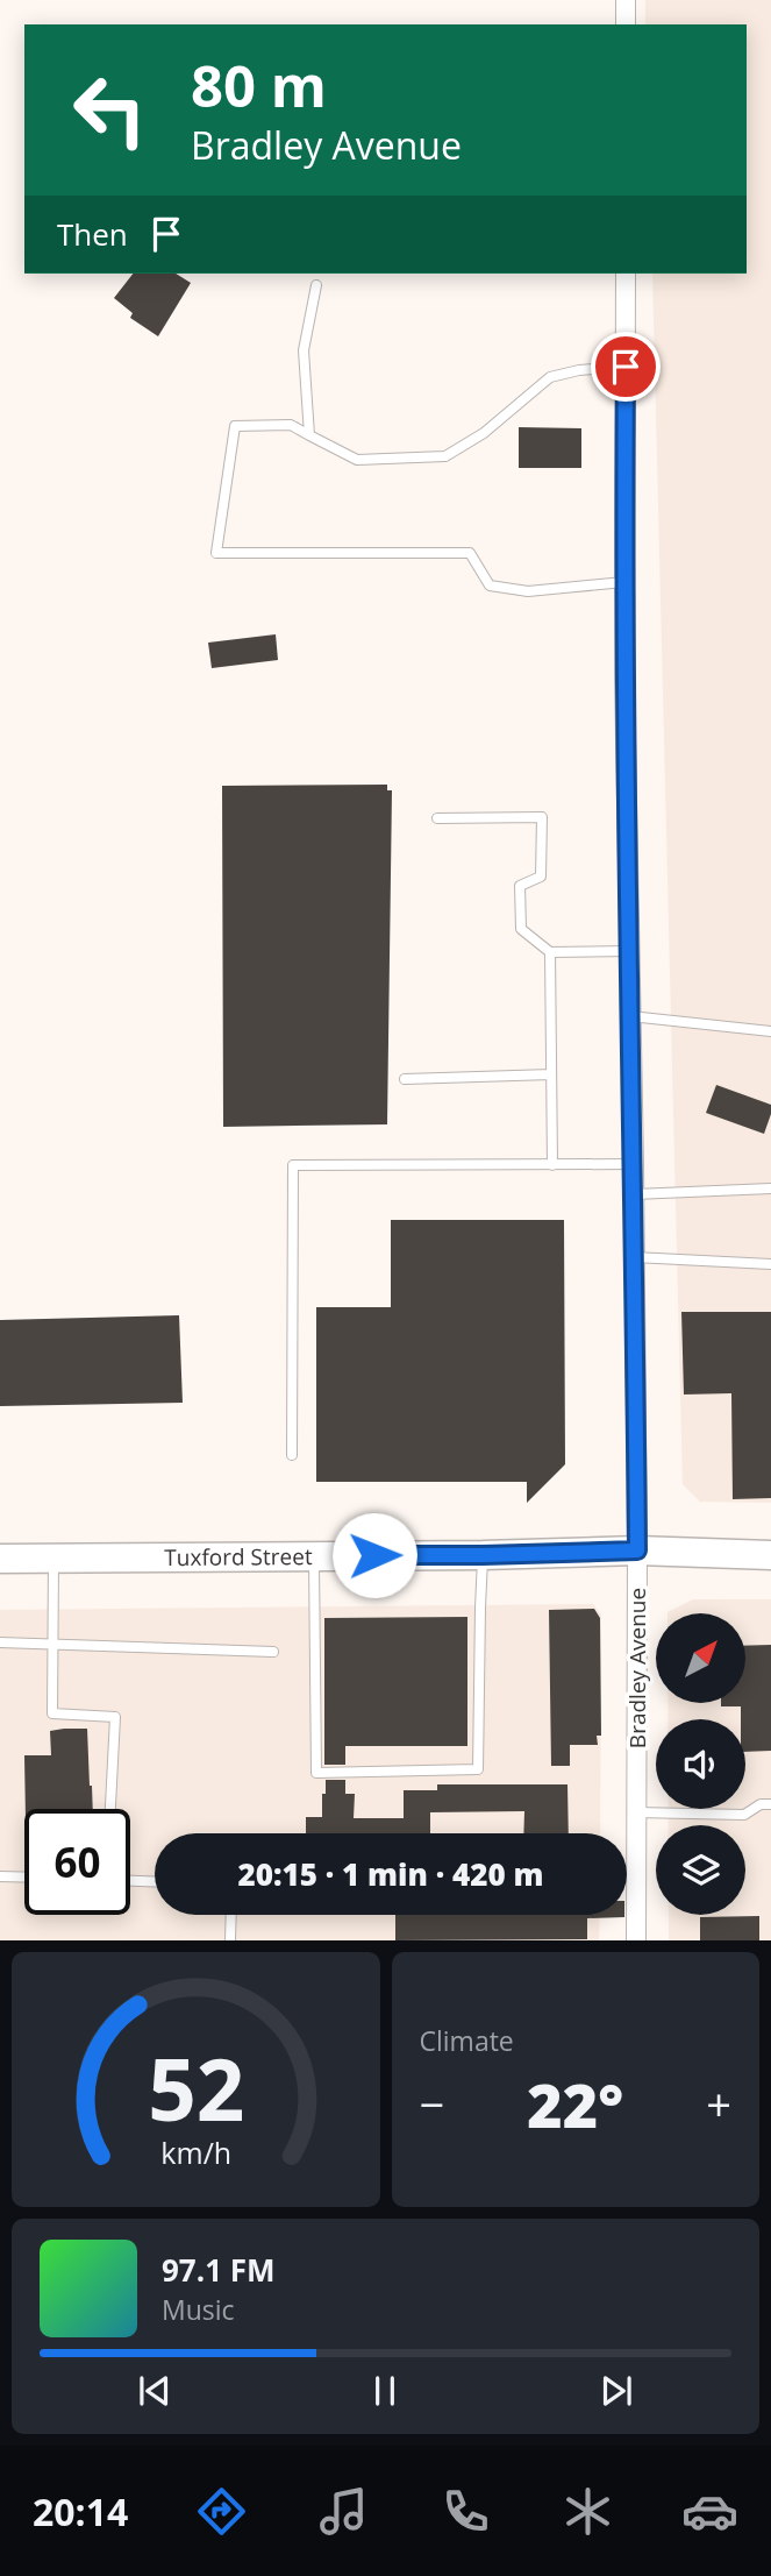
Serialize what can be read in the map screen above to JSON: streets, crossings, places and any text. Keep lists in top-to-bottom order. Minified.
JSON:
{"streets":{"main road":["Tuxford Street"],"street":["Bradley Avenue"]},"crossings":[["Tuxford Street","Bradley Avenue"]],"north":"top right","page":{"turn":["80 m","Bradley Avenue"],"then":"Then","limit":"60","trip":"20:15 · 1 min · 420 m","tile":"Climate","heat":["−","22°","+"],"song":["97.1 FM","Music"],"tabs":"20:14","gauge":["52","km/h"]}}
